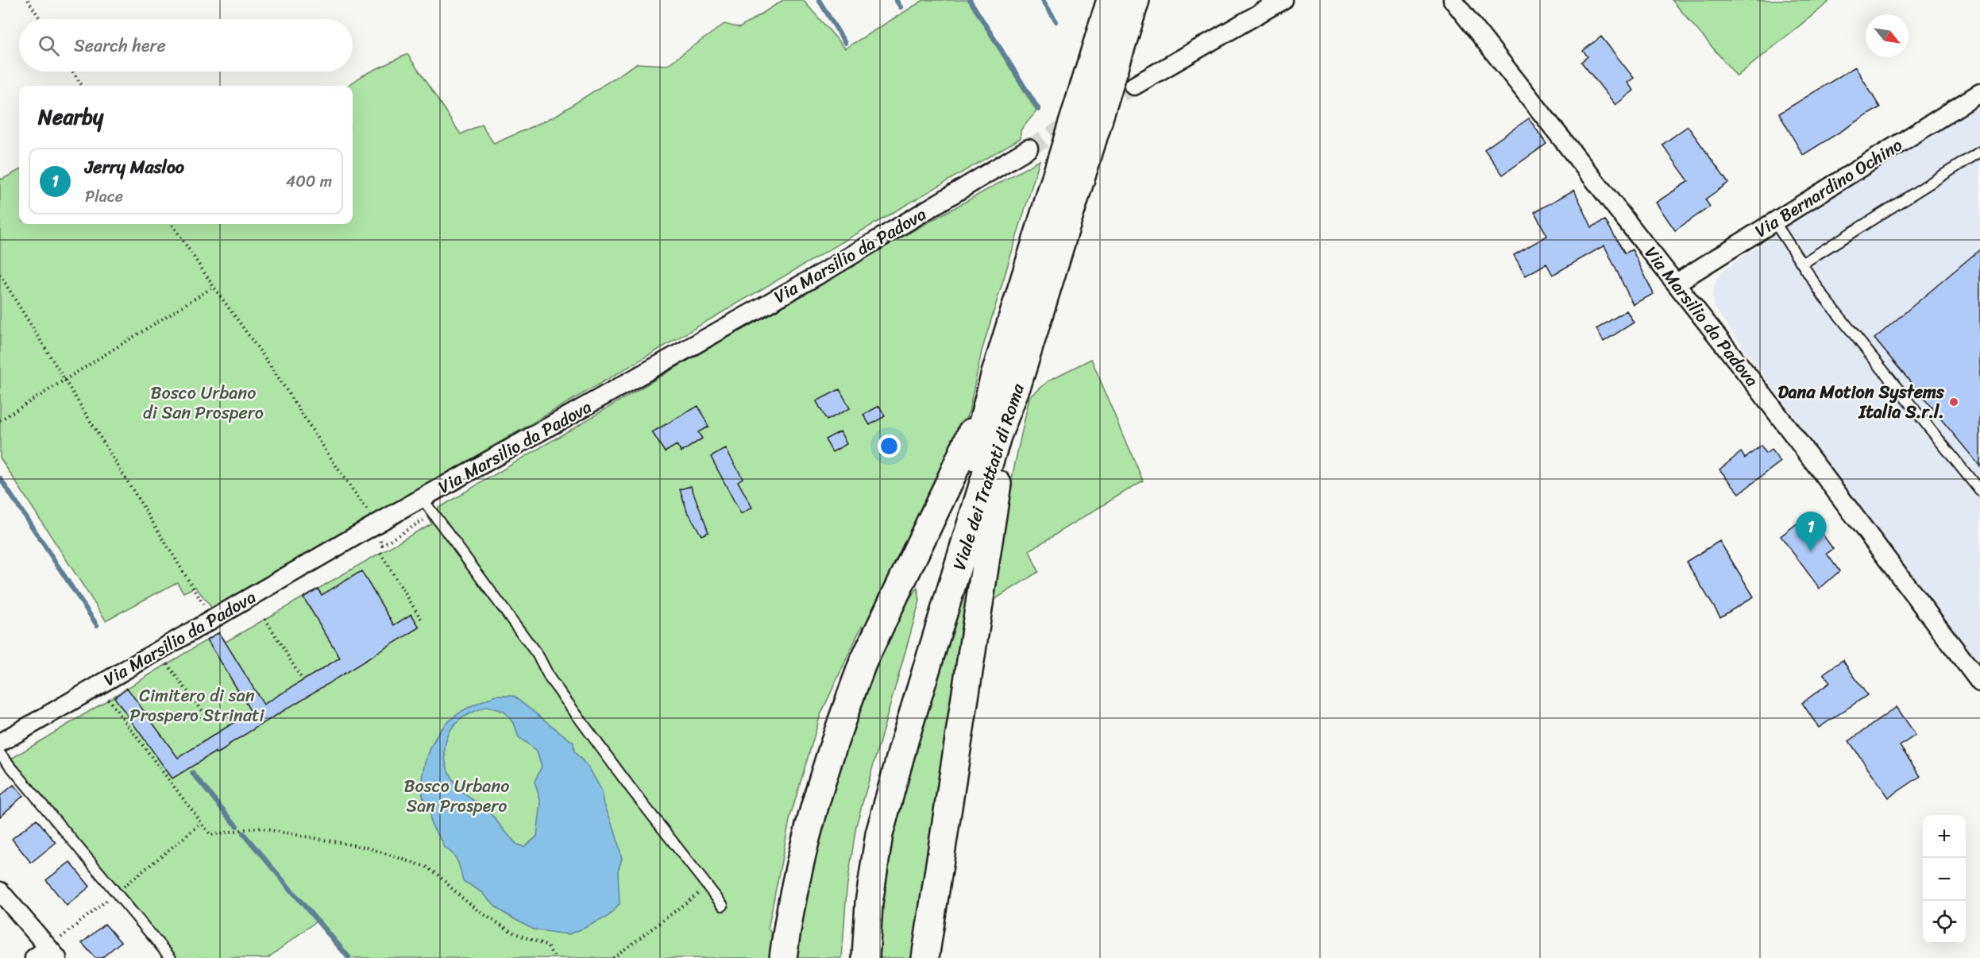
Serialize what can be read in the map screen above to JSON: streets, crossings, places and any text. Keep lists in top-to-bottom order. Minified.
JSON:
{"streets":{"highway":["Viale dei Trattati di Roma"],"street":["Via Bernardino Ochino","Via Marsilio da Padova"]},"crossings":[["Via Bernardino Ochino","Via Marsilio da Padova"]],"parks":["Bosco Urbano di San Prospero","Cimitero di san Prospero Strinati","Bosco Urbano San Prospero"],"places":["Dana Motion Systems Italia S.r.l."],"north":"bottom right","page":{"search":"Search here","heading":"Nearby","list":[{"mark":"1","name":"Jerry Masloo","note":"Place","value":"400 m"}],"pins":"1","map_buttons":["+","−"]}}
